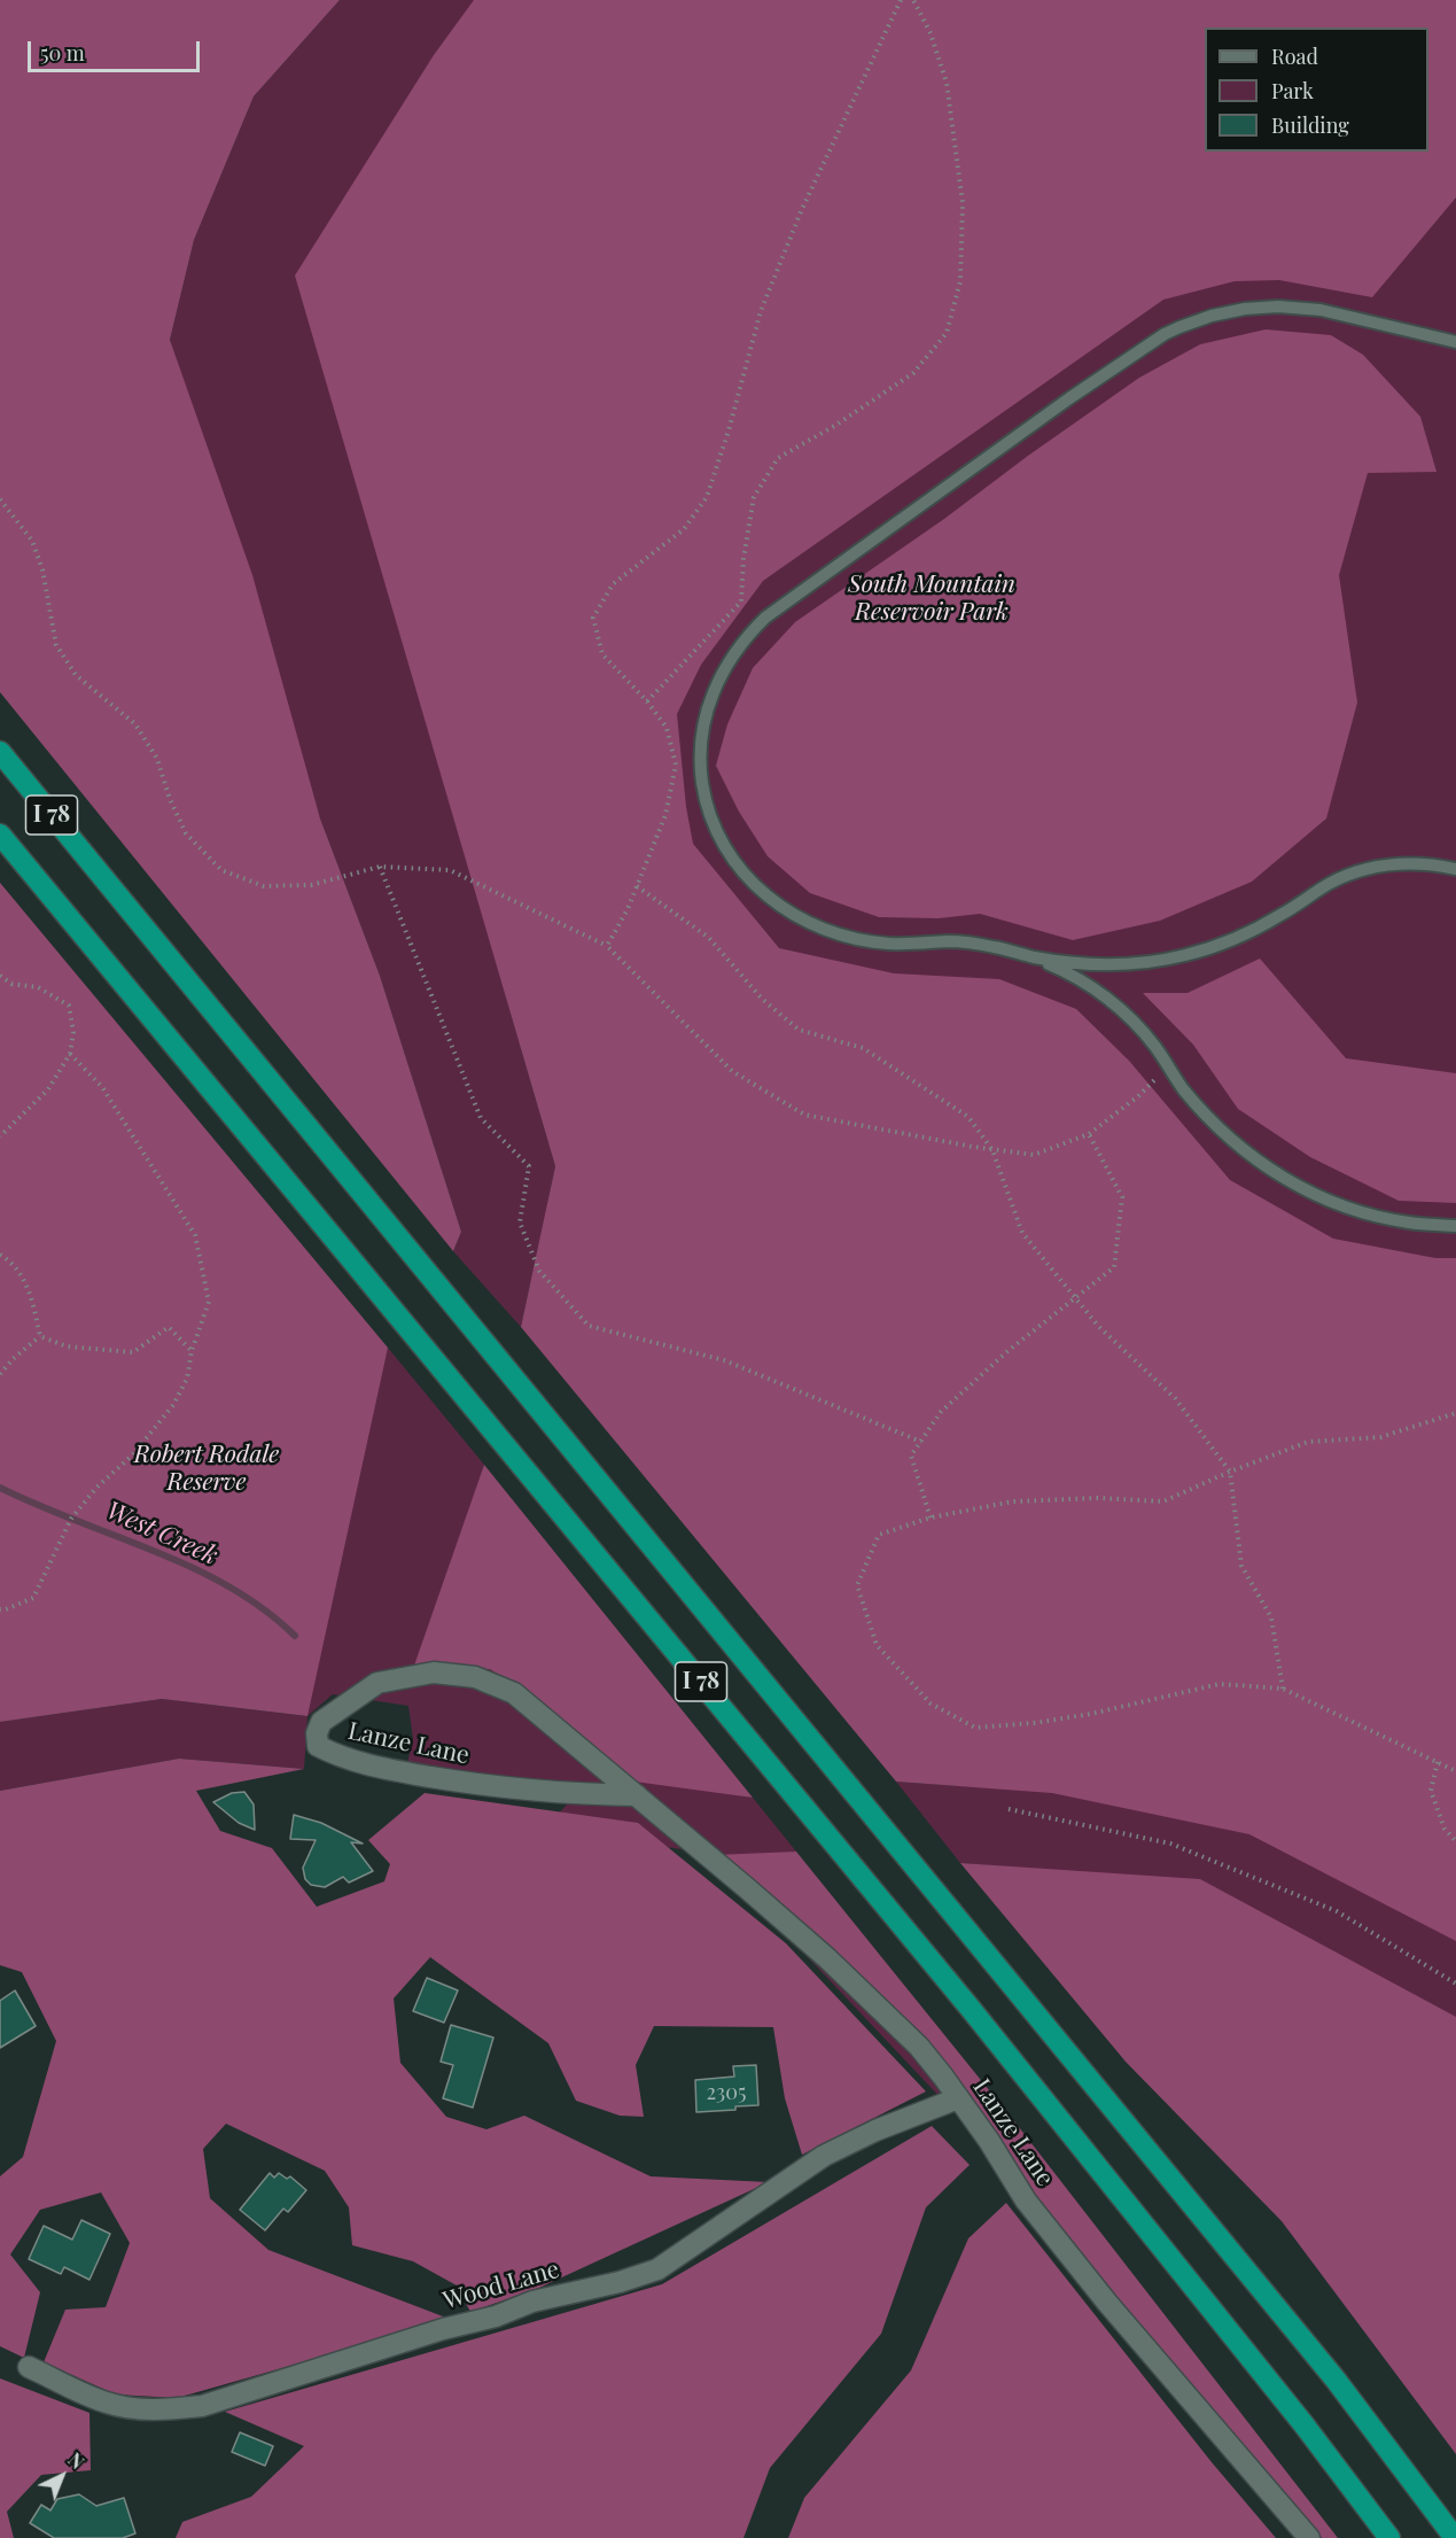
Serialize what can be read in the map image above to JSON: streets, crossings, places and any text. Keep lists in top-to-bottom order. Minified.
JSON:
{"streets":{"highway":["I 78"],"street":["Lanze Lane","Wood Lane"]},"crossings":[["Lanze Lane","Wood Lane"]],"water":["West Creek"],"parks":["South Mountain Reservoir Park","Robert Rodale Reserve"],"house_numbers":["2305"],"legend":["Road","Park","Building"],"scale_bar":"50 m","north":"top right"}
